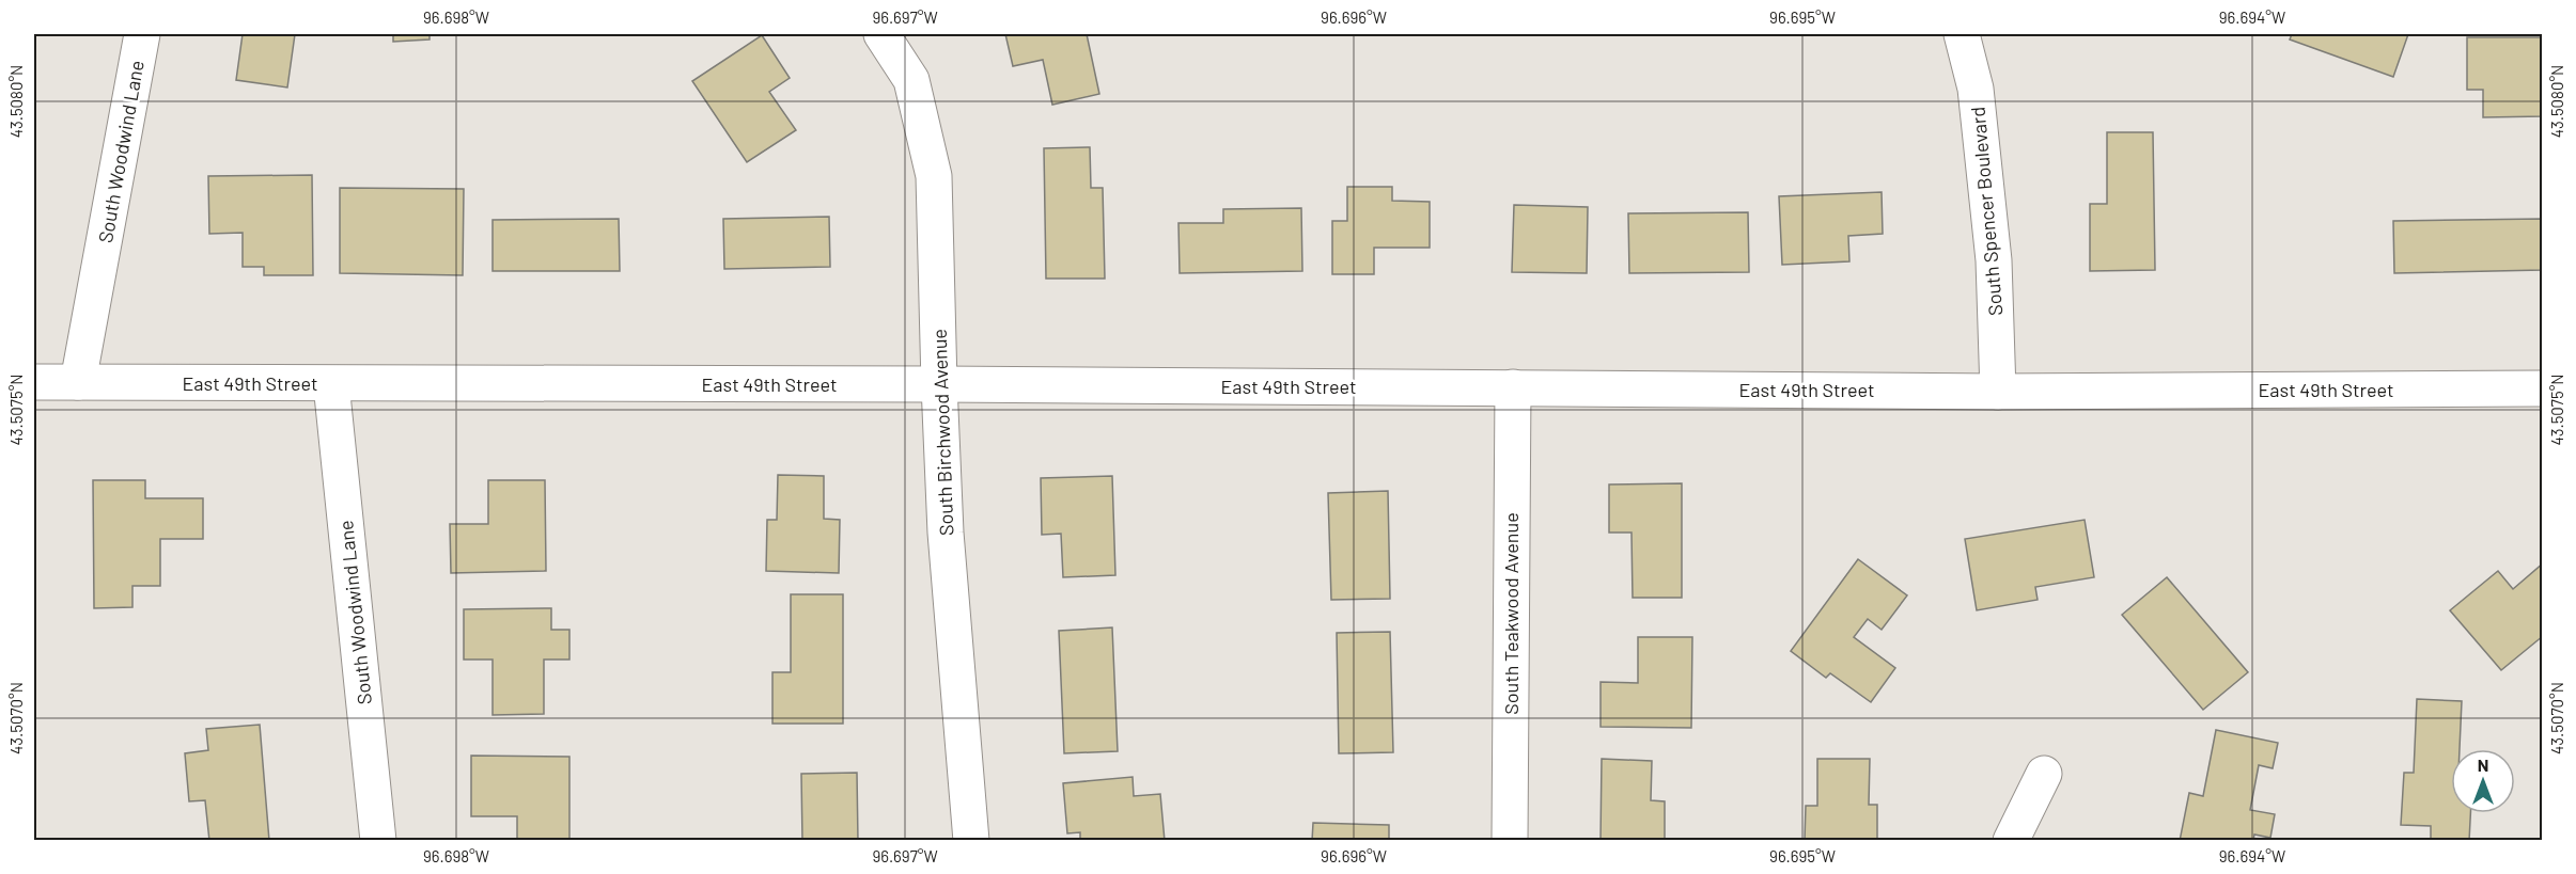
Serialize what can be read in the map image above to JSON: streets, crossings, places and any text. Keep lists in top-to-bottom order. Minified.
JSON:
{"streets":{"street":["South Woodwind Lane","South Spencer Boulevard","East 49th Street","South Birchwood Avenue","South Teakwood Avenue"]},"crossings":[["South Woodwind Lane","East 49th Street"],["South Spencer Boulevard","East 49th Street"],["East 49th Street","South Birchwood Avenue"],["East 49th Street","South Teakwood Avenue"]],"north":"top","coordinates":["96.698°W","96.697°W","96.696°W","96.695°W","96.694°W","43.5080°N","43.5075°N","43.5070°N"]}
